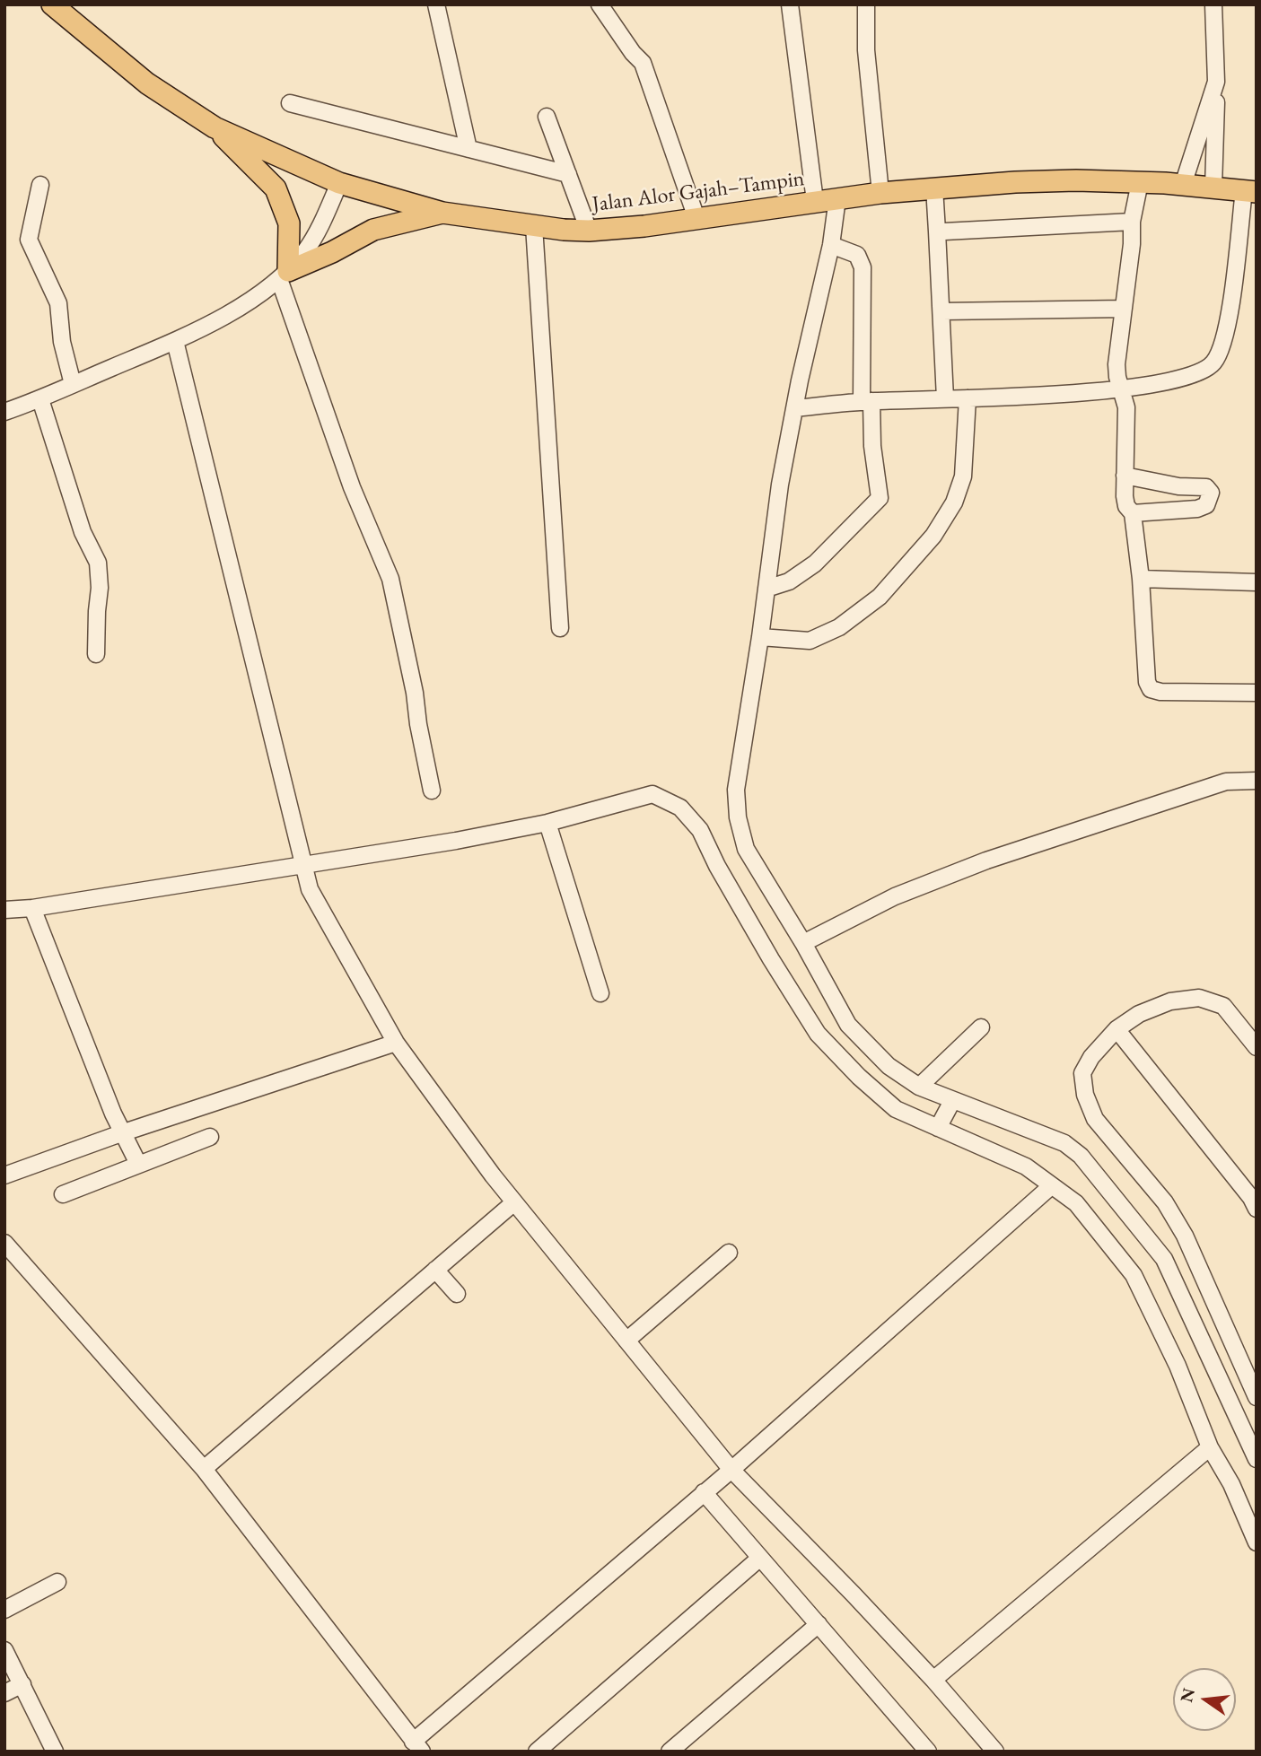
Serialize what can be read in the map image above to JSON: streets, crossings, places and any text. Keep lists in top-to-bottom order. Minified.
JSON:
{"streets":{"main road":["Jalan Alor Gajah–Tampin"]},"north":"left"}
